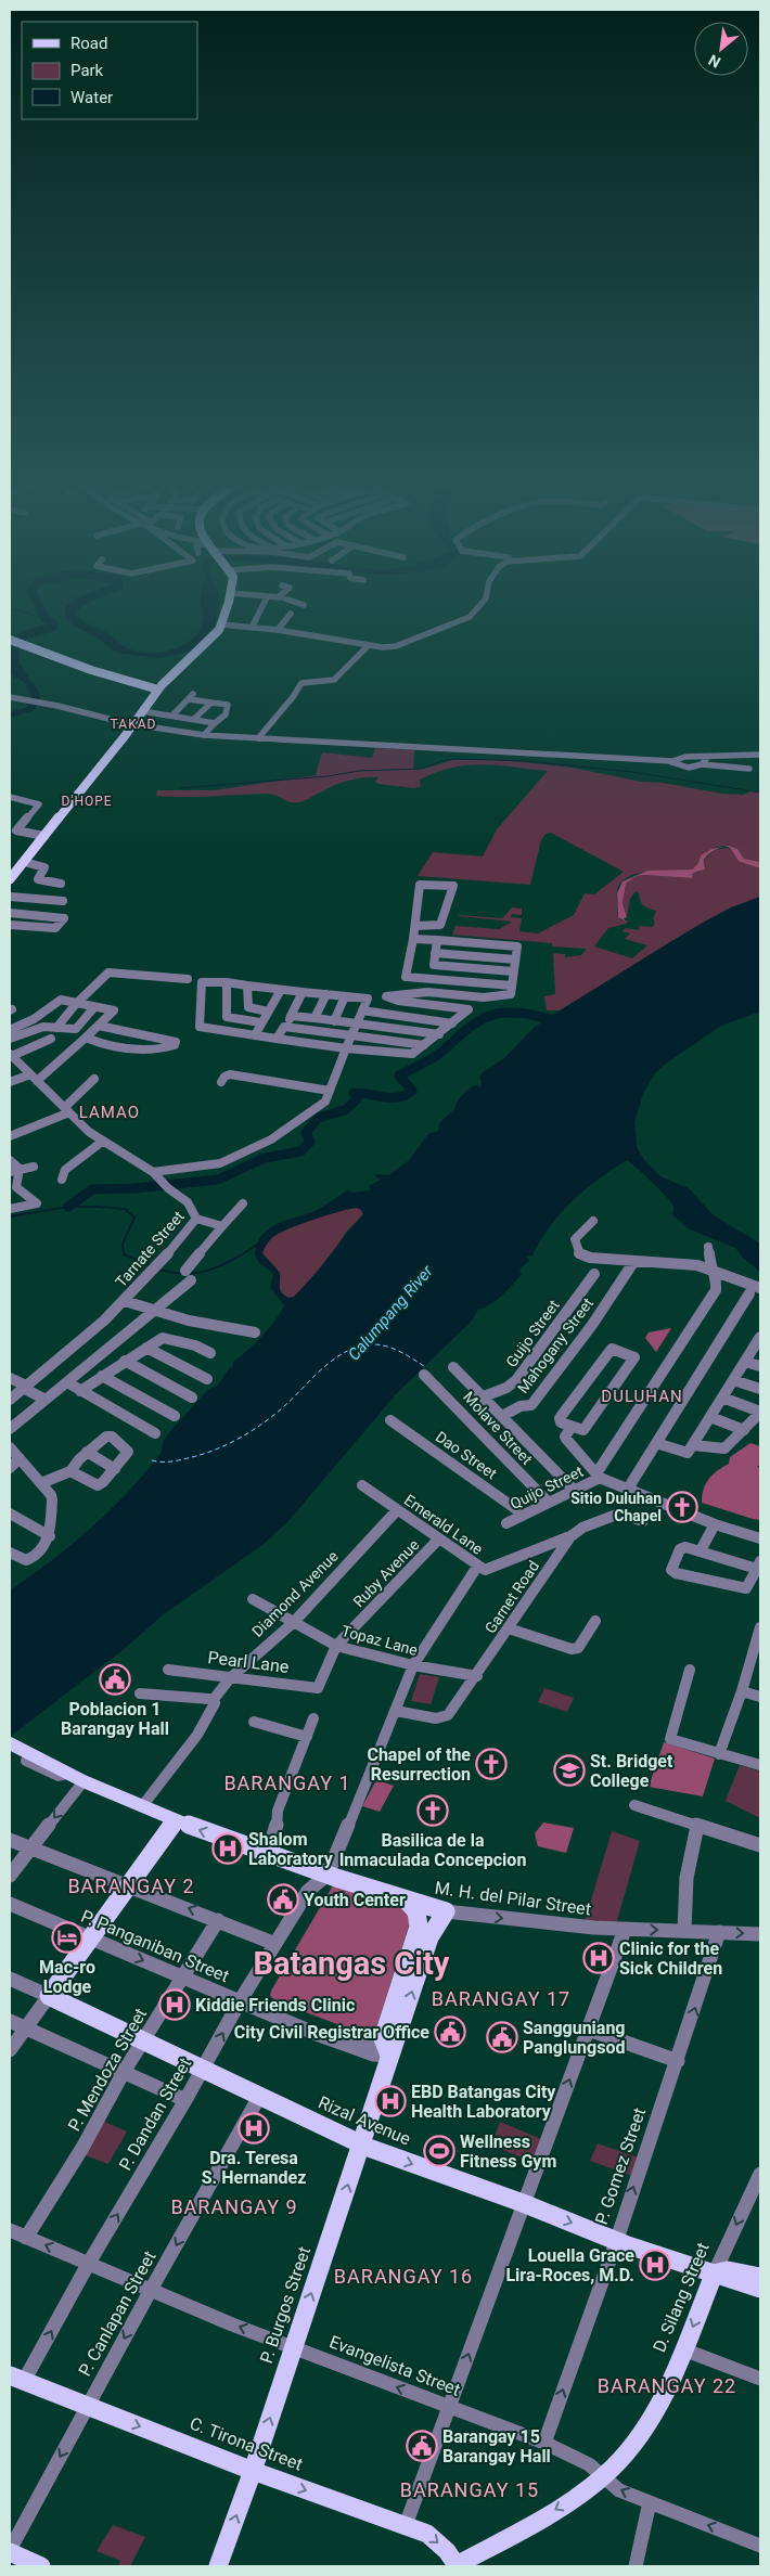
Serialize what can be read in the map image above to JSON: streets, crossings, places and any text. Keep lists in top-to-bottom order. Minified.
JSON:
{"streets":{"main road":["M. H. del Pilar Street","Rizal Avenue","D. Silang Street","P. Burgos Street","C. Tirona Street"],"street":["Tarnate Street","Guijo Street","Mahogany Street","Molave Street","Dao Street","Quijo Street","Emerald Lane","Ruby Avenue","Diamond Avenue","Garnet Road","Topaz Lane","Pearl Lane","P. Panganiban Street","P. Mendoza Street","P. Dandan Street","P. Gomez Street","P. Canlapan Street","Evangelista Street"]},"crossings":[["Molave Street","Quijo Street"],["Dao Street","Quijo Street"],["Emerald Lane","Ruby Avenue"],["Emerald Lane","Diamond Avenue"],["Emerald Lane","Garnet Road"],["Ruby Avenue","Topaz Lane"],["Ruby Avenue","Pearl Lane"],["Diamond Avenue","Topaz Lane"],["Diamond Avenue","Pearl Lane"],["Garnet Road","Topaz Lane"],["M. H. del Pilar Street","P. Dandan Street"],["M. H. del Pilar Street","P. Gomez Street"],["M. H. del Pilar Street","P. Burgos Street"],["P. Panganiban Street","P. Mendoza Street"],["P. Panganiban Street","P. Dandan Street"],["P. Panganiban Street","P. Burgos Street"],["P. Mendoza Street","Rizal Avenue"],["P. Mendoza Street","Evangelista Street"],["P. Dandan Street","Rizal Avenue"],["P. Dandan Street","Evangelista Street"],["P. Dandan Street","C. Tirona Street"],["Rizal Avenue","P. Gomez Street"],["Rizal Avenue","D. Silang Street"],["Rizal Avenue","P. Burgos Street"],["Rizal Avenue","P. Canlapan Street"],["P. Gomez Street","Evangelista Street"],["D. Silang Street","Evangelista Street"],["D. Silang Street","C. Tirona Street"],["P. Burgos Street","Evangelista Street"],["P. Burgos Street","C. Tirona Street"],["P. Canlapan Street","Evangelista Street"],["P. Canlapan Street","C. Tirona Street"]],"one_way":["P. Dandan Street","P. Gomez Street","D. Silang Street","P. Burgos Street","P. Canlapan Street","Evangelista Street","C. Tirona Street"],"districts":["TAKAD","D'HOPE","LAMAO","DULUHAN","BARANGAY 1","BARANGAY 2","Batangas City","BARANGAY 17","BARANGAY 9","BARANGAY 16","BARANGAY 22","BARANGAY 15"],"water":["Calumpang River"],"places":{"church":["Sitio Duluhan Chapel","Chapel of the Resurrection","Basilica de la Inmaculada Concepcion"],"public building":["Poblacion 1 Barangay Hall","Youth Center","City Civil Registrar Office","Sangguniang Panglungsod","Barangay 15 Barangay Hall"],"school or university":["St. Bridget College"],"hospital":["Shalom Laboratory","Clinic for the Sick Children","Kiddie Friends Clinic","EBD Batangas City Health Laboratory","Dra. Teresa S. Hernandez","Louella Grace Lira-Roces, M.D."],"hotel":["Mac-ro Lodge"],"sports":["Wellness Fitness Gym"]},"legend":["Road","Park","Water"],"north":"bottom left"}
